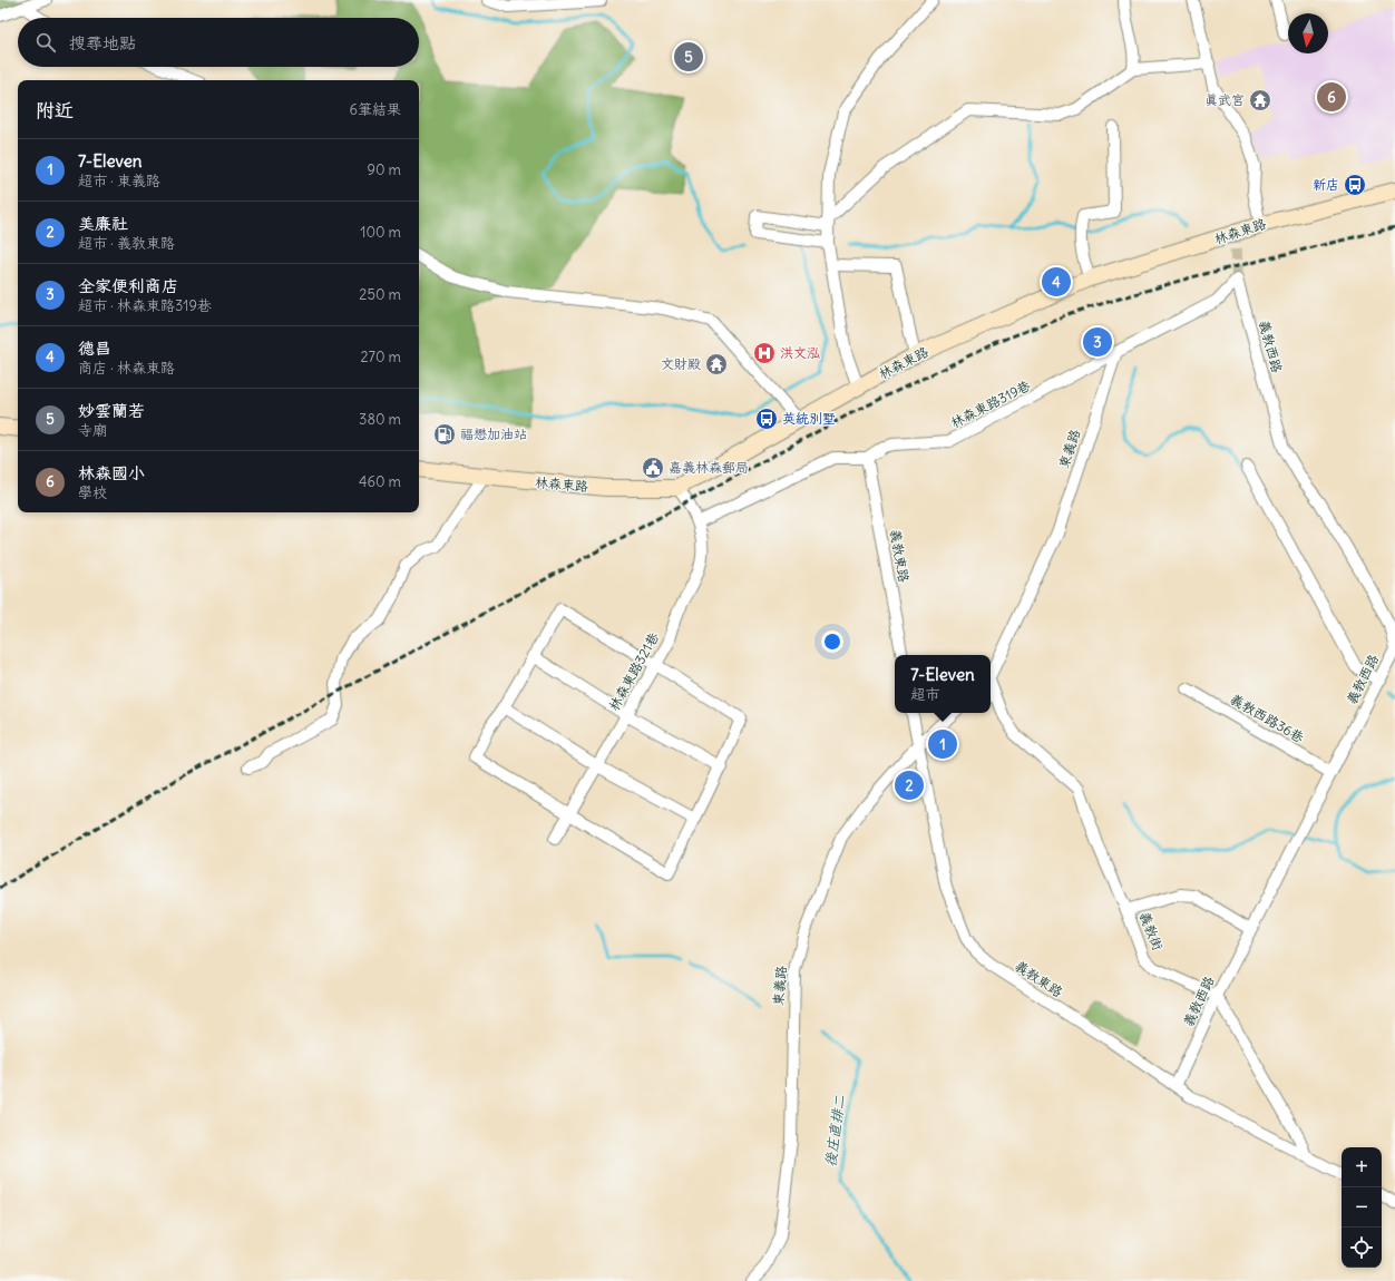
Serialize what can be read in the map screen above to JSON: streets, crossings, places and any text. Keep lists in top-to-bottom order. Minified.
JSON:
{"streets":{"main road":["林森東路"],"street":["義教西路","林森東路319巷","東義路","義教東路","林森東路321巷","義教西路36巷","義教街"]},"crossings":[["林森東路","林森東路321巷"],["義教西路","林森東路319巷"],["義教西路","東義路"],["義教西路","義教東路"],["義教西路","義教西路36巷"],["義教西路","義教街"],["林森東路319巷","東義路"],["林森東路319巷","義教東路"],["東義路","義教東路"]],"water":["後庄直排二"],"places":{"temple":["真武宮","文財殿"],"bus stop":["新店","英統別墅"],"hospital":["洪文泓"],"fuel station":["福懋加油站"],"public building":["嘉義林森郵局"]},"north":"bottom","page":{"search":"搜尋地點","pins":["5","6","4","3","1","2"],"heading":["附近","6筆結果"],"list":[{"mark":"1","name":"7-Eleven","note":"超市 · 東義路","value":"90 m"},{"mark":"2","name":"美廉社","note":"超市 · 義教東路","value":"100 m"},{"mark":"3","name":"全家便利商店","note":"超市 · 林森東路319巷","value":"250 m"},{"mark":"4","name":"德昌","note":"商店 · 林森東路","value":"270 m"},{"mark":"5","name":"妙雲蘭若","note":"寺廟","value":"380 m"},{"mark":"6","name":"林森國小","note":"學校","value":"460 m"}],"popup":["7-Eleven","超市"],"map_buttons":["+","−"]}}
